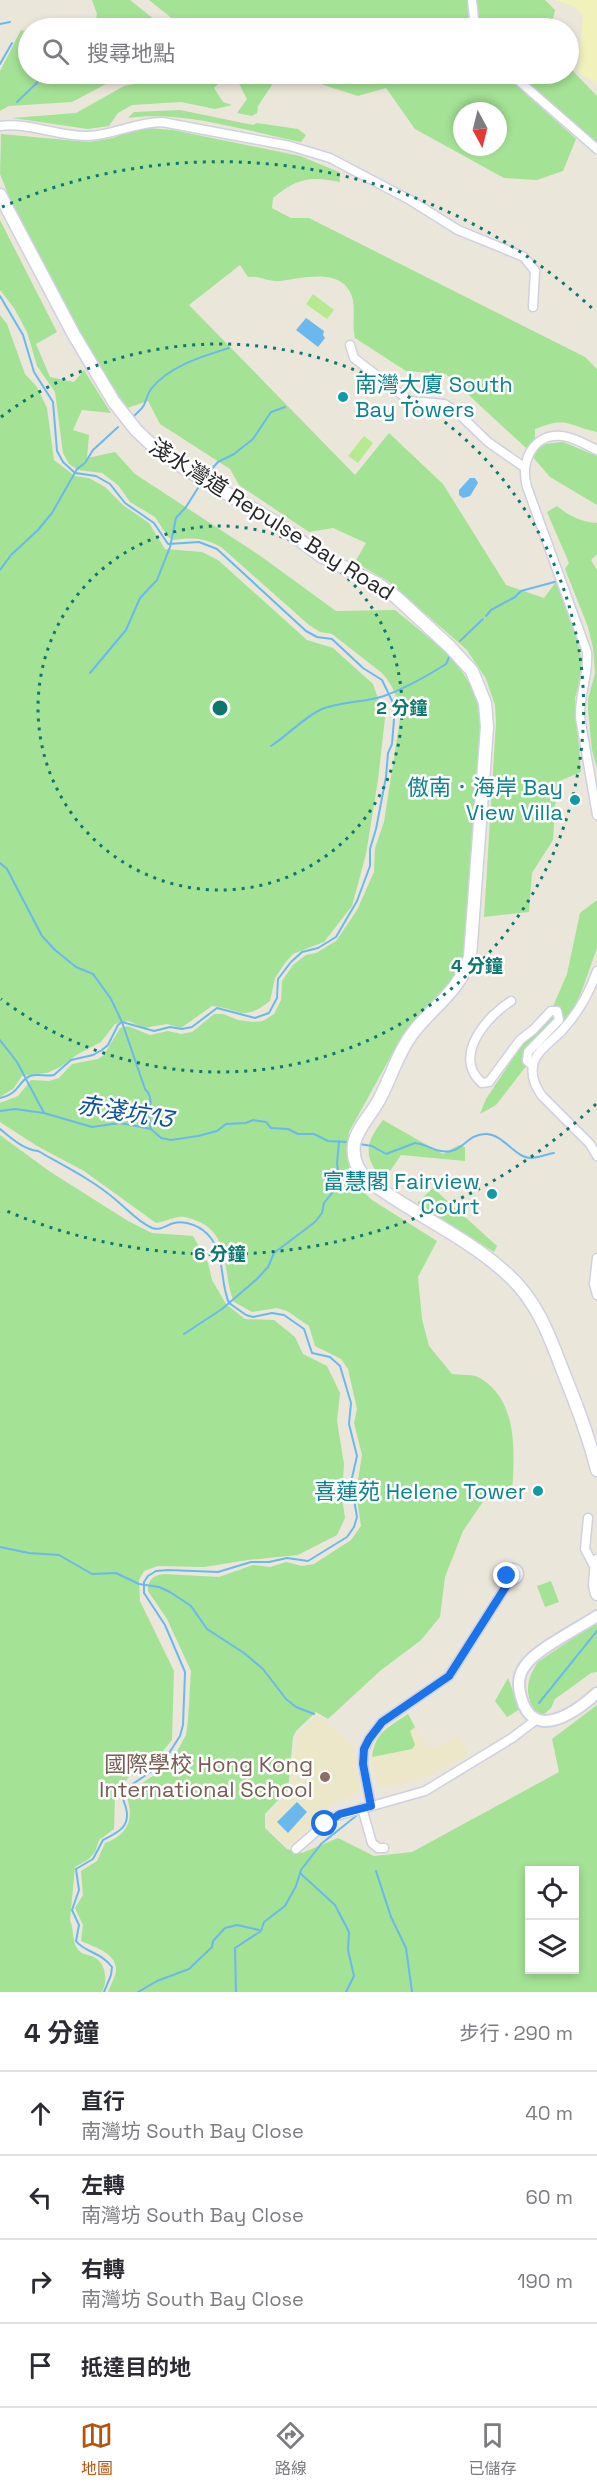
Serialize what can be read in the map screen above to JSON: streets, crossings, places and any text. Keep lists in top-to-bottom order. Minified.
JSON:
{"streets":{"main road":["淺水灣道 Repulse Bay Road"]},"water":["赤淺坑13"],"places":["南灣大廈 South Bay Towers","傲南．海岸 Bay View Villa","富慧閣 Fairview Court","喜蓮苑 Helene Tower","國際學校 Hong Kong International School"],"north":"bottom","page":{"search":"搜尋地點","heading":["4 分鐘","步行 · 290 m"],"list":[["直行","南灣坊 South Bay Close","40 m"],["左轉","南灣坊 South Bay Close","60 m"],["右轉","南灣坊 South Bay Close","190 m"],"抵達目的地"],"nav":["地圖","路線","已儲存"]},"rings":["2 分鐘","4 分鐘","6 分鐘"]}
